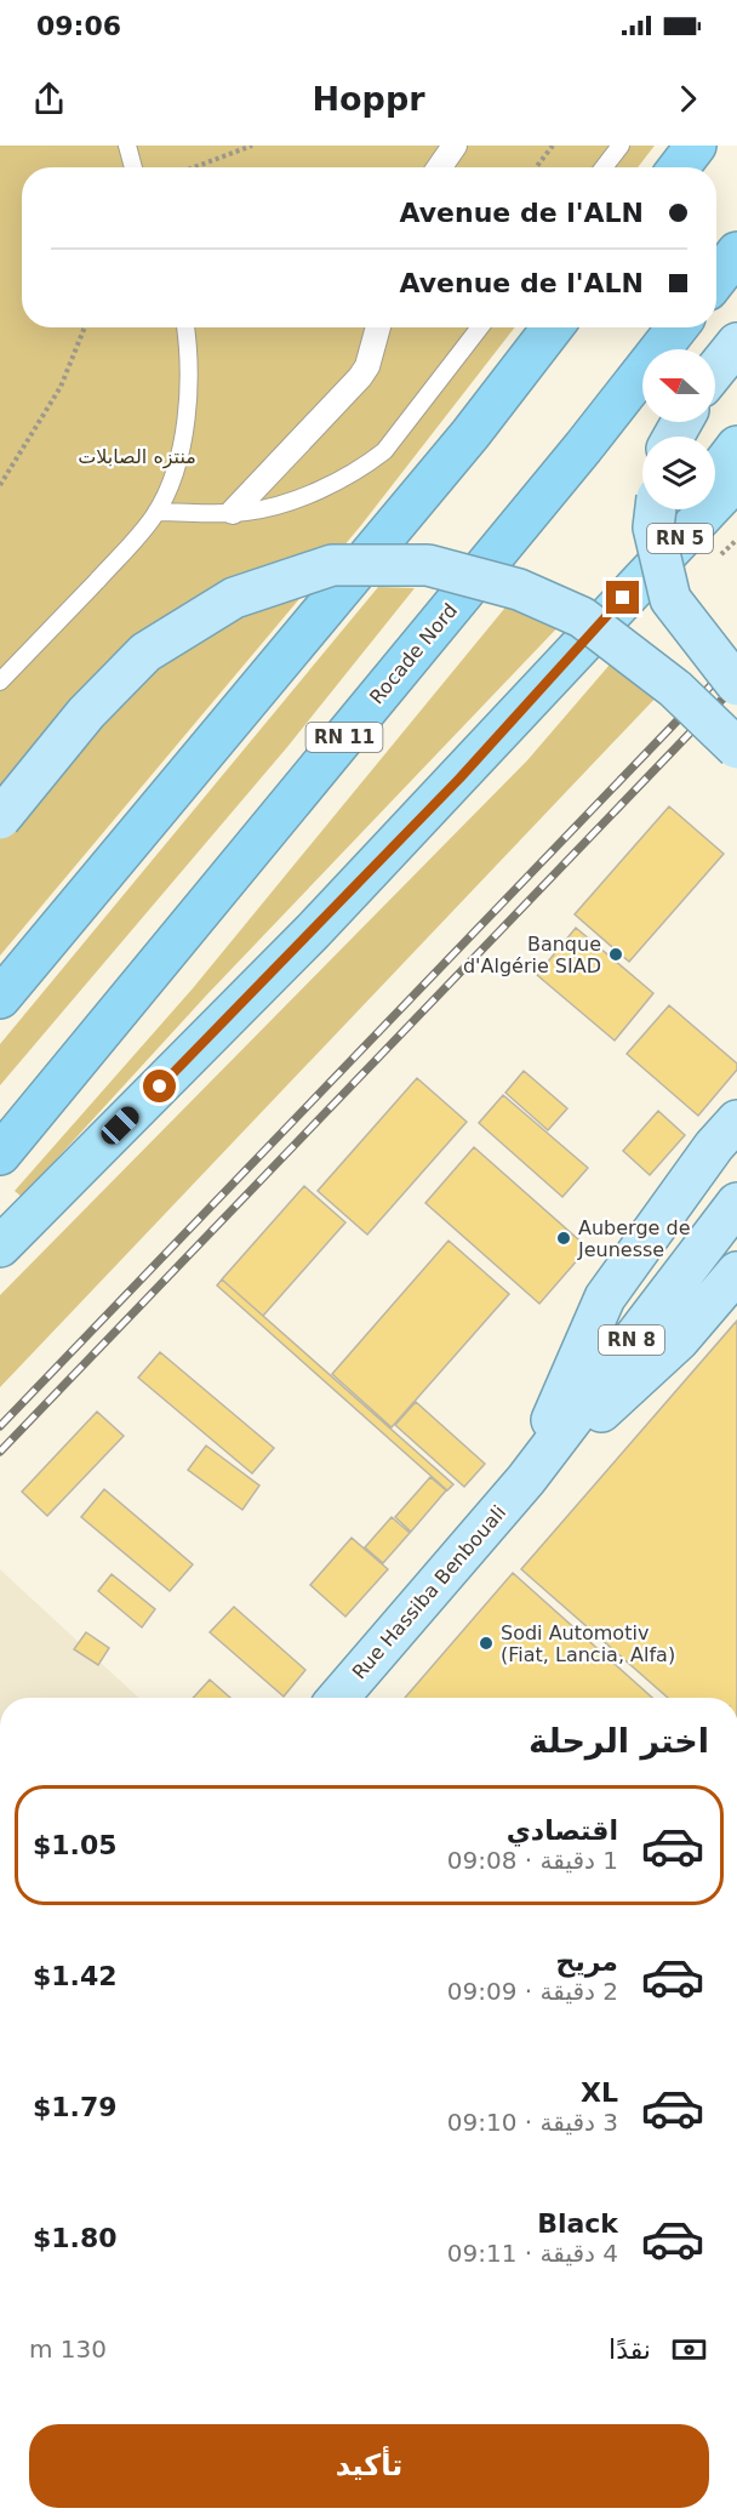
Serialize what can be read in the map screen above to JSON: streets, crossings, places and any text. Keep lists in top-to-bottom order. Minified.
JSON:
{"streets":{"highway":["RN 5","Rocade Nord","RN 11"],"main road":["RN 8","Rue Hassiba Benbouali"]},"crossings":[["RN 8","Rue Hassiba Benbouali"]],"parks":["منتزه الصابلات"],"places":["Banque d'Algérie SIAD","Auberge de Jeunesse","Sodi Automotiv (Fiat, Lancia, Alfa)"],"north":"left","page":{"status":"09:06","header":"Hoppr","banner":["Avenue de l'ALN","Avenue de l'ALN"],"heading":"اختر الرحلة","list":[{"name":"اقتصادي","note":"1 دقيقة · 09:08","value":"$1.05"},{"name":"مريح","note":"2 دقيقة · 09:09","value":"$1.42"},{"name":"XL","note":"3 دقيقة · 09:10","value":"$1.79"},{"name":"Black","note":"4 دقيقة · 09:11","value":"$1.80"}],"pay":["نقدًا","130 m"],"buttons":"تأكيد"}}
